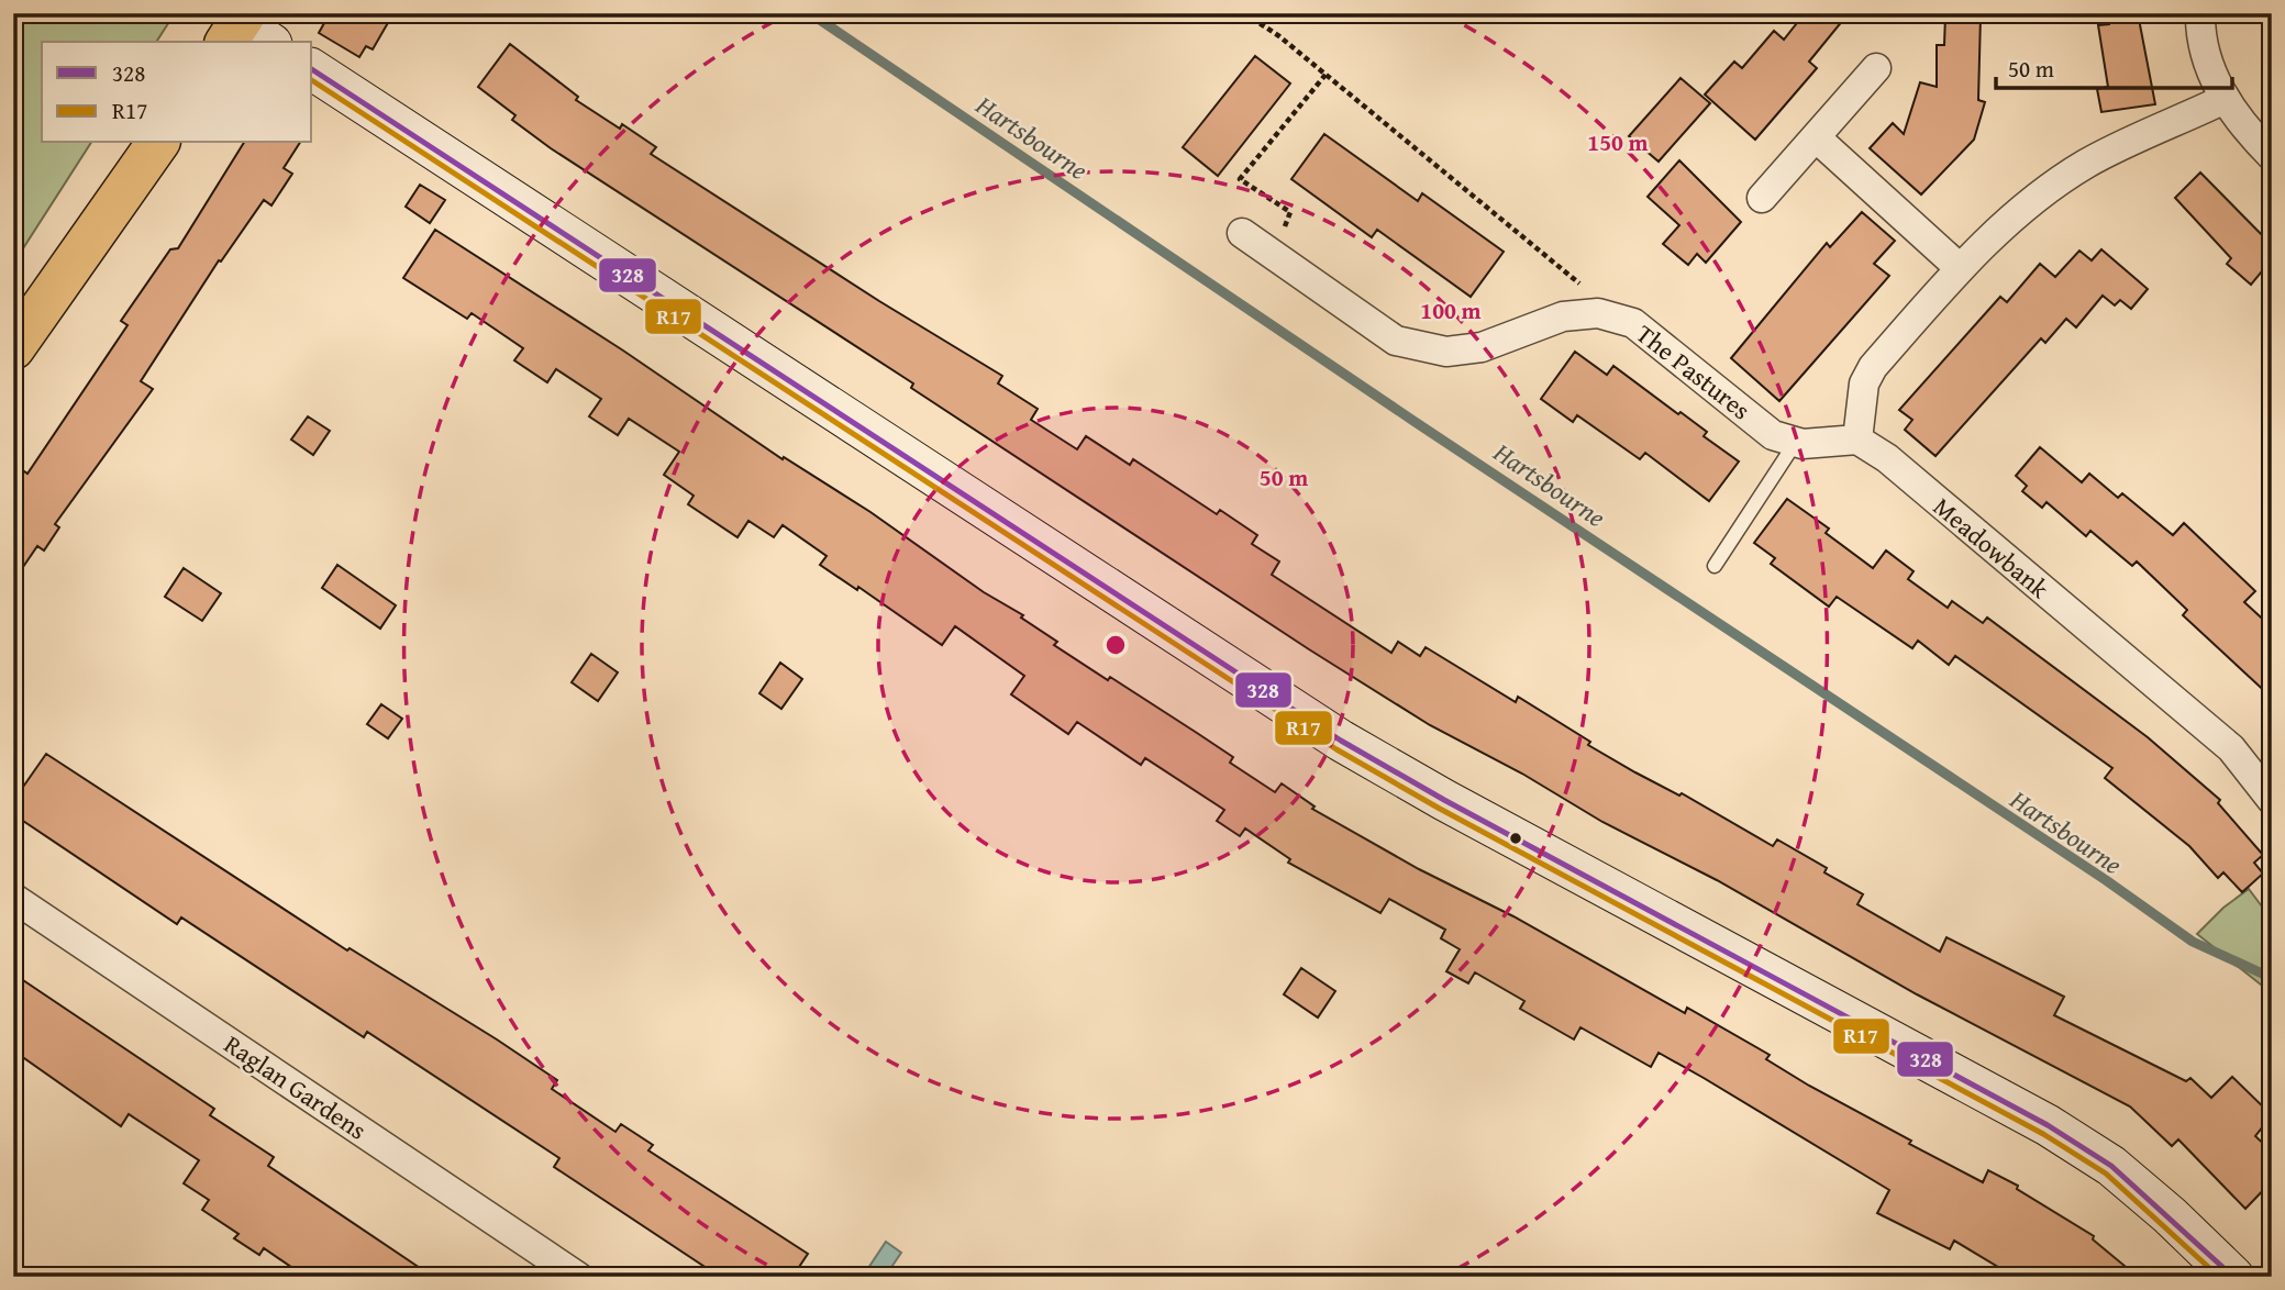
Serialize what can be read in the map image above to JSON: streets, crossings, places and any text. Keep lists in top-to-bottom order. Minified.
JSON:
{"streets":{"street":["The Pastures","Meadowbank","Raglan Gardens"]},"crossings":[["The Pastures","Meadowbank"]],"water":["Hartsbourne"],"lines":["transit line 328","transit line R17"],"legend":["328","R17"],"scale_bar":"50 m","rings":["150 m","100 m","50 m"]}
